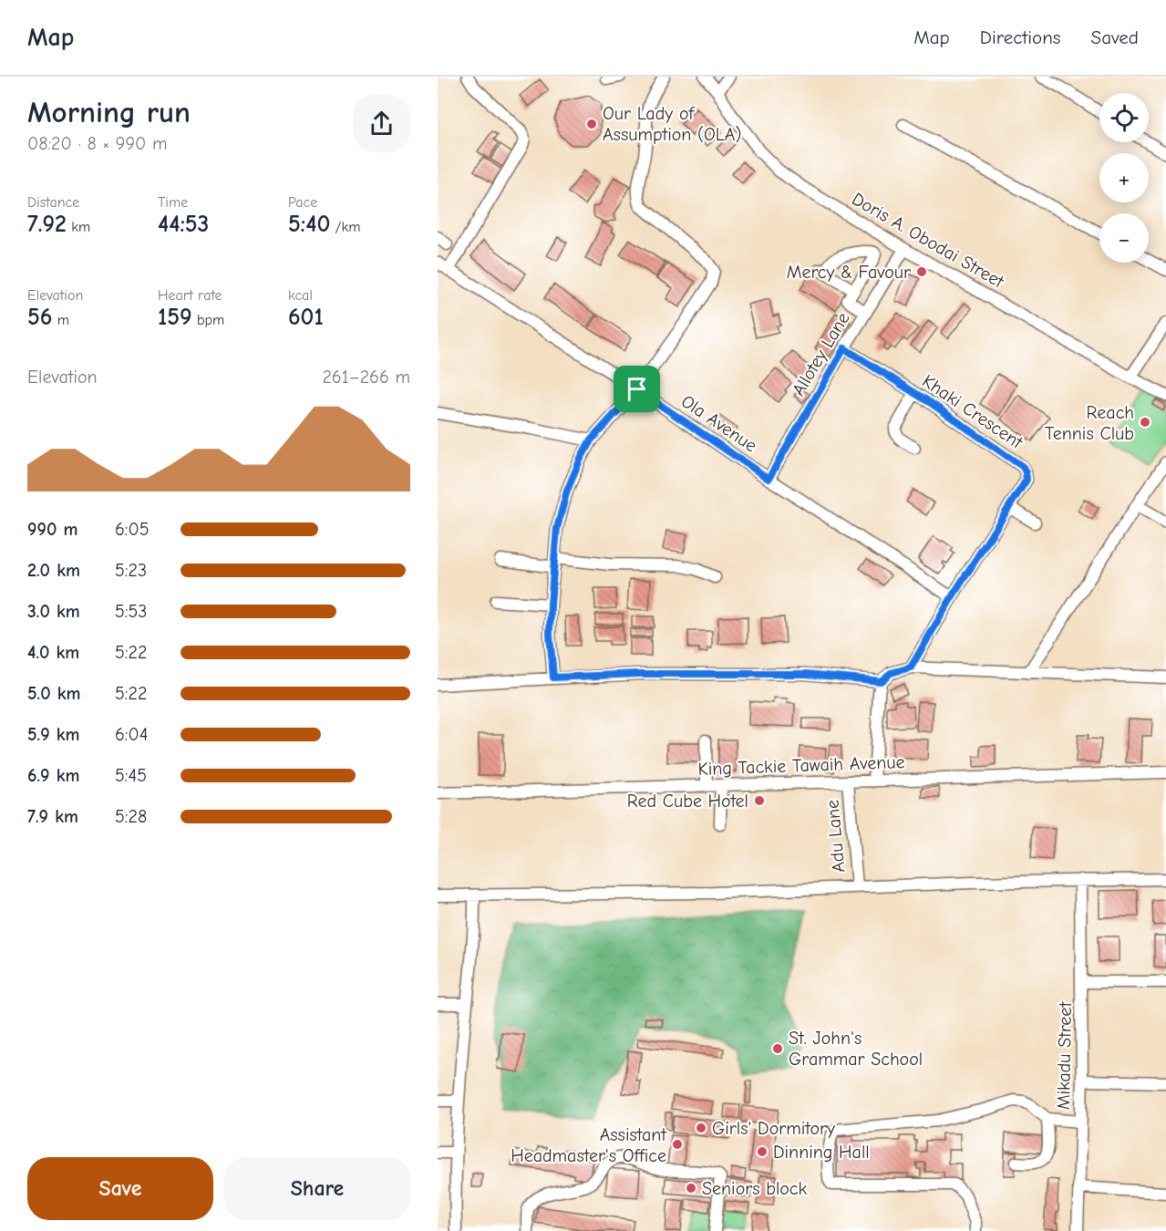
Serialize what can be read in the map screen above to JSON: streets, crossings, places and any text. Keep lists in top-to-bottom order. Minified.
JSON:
{"streets":{"street":["Doris A. Obodai Street","Allotey Lane","Khaki Crescent","Ola Avenue","King Tackie Tawaih Avenue","Adu Lane","Mikadu Street"]},"crossings":[["Doris A. Obodai Street","Allotey Lane"],["Allotey Lane","Khaki Crescent"],["Allotey Lane","Ola Avenue"],["Khaki Crescent","Ola Avenue"],["King Tackie Tawaih Avenue","Adu Lane"]],"places":["Our Lady of Assumption (OLA)","Mercy & Favour","Reach Tennis Club","Red Cube Hotel","St. John's Grammar School","Girls' Dormitory","Assistant Headmaster's Office","Dinning Hall","Seniors block"],"page":{"header":"Map","nav":["Map","Directions","Saved"],"heading":["Morning run","08:20 · 8 × 990 m"],"map_buttons":["+","−"],"stats":[["Distance","7.92 km"],["Time","44:53"],["Pace","5:40 /km"],["Elevation","56 m"],["Heart rate","159 bpm"],["kcal","601"]],"chart":["Elevation","261–266 m"],"list":[{"name":"990 m","note":"6:05"},{"name":"2.0 km","note":"5:23"},{"name":"3.0 km","note":"5:53"},{"name":"4.0 km","note":"5:22"},{"name":"5.0 km","note":"5:22"},{"name":"5.9 km","note":"6:04"},{"name":"6.9 km","note":"5:45"},{"name":"7.9 km","note":"5:28"}],"buttons":["Save","Share"]}}
